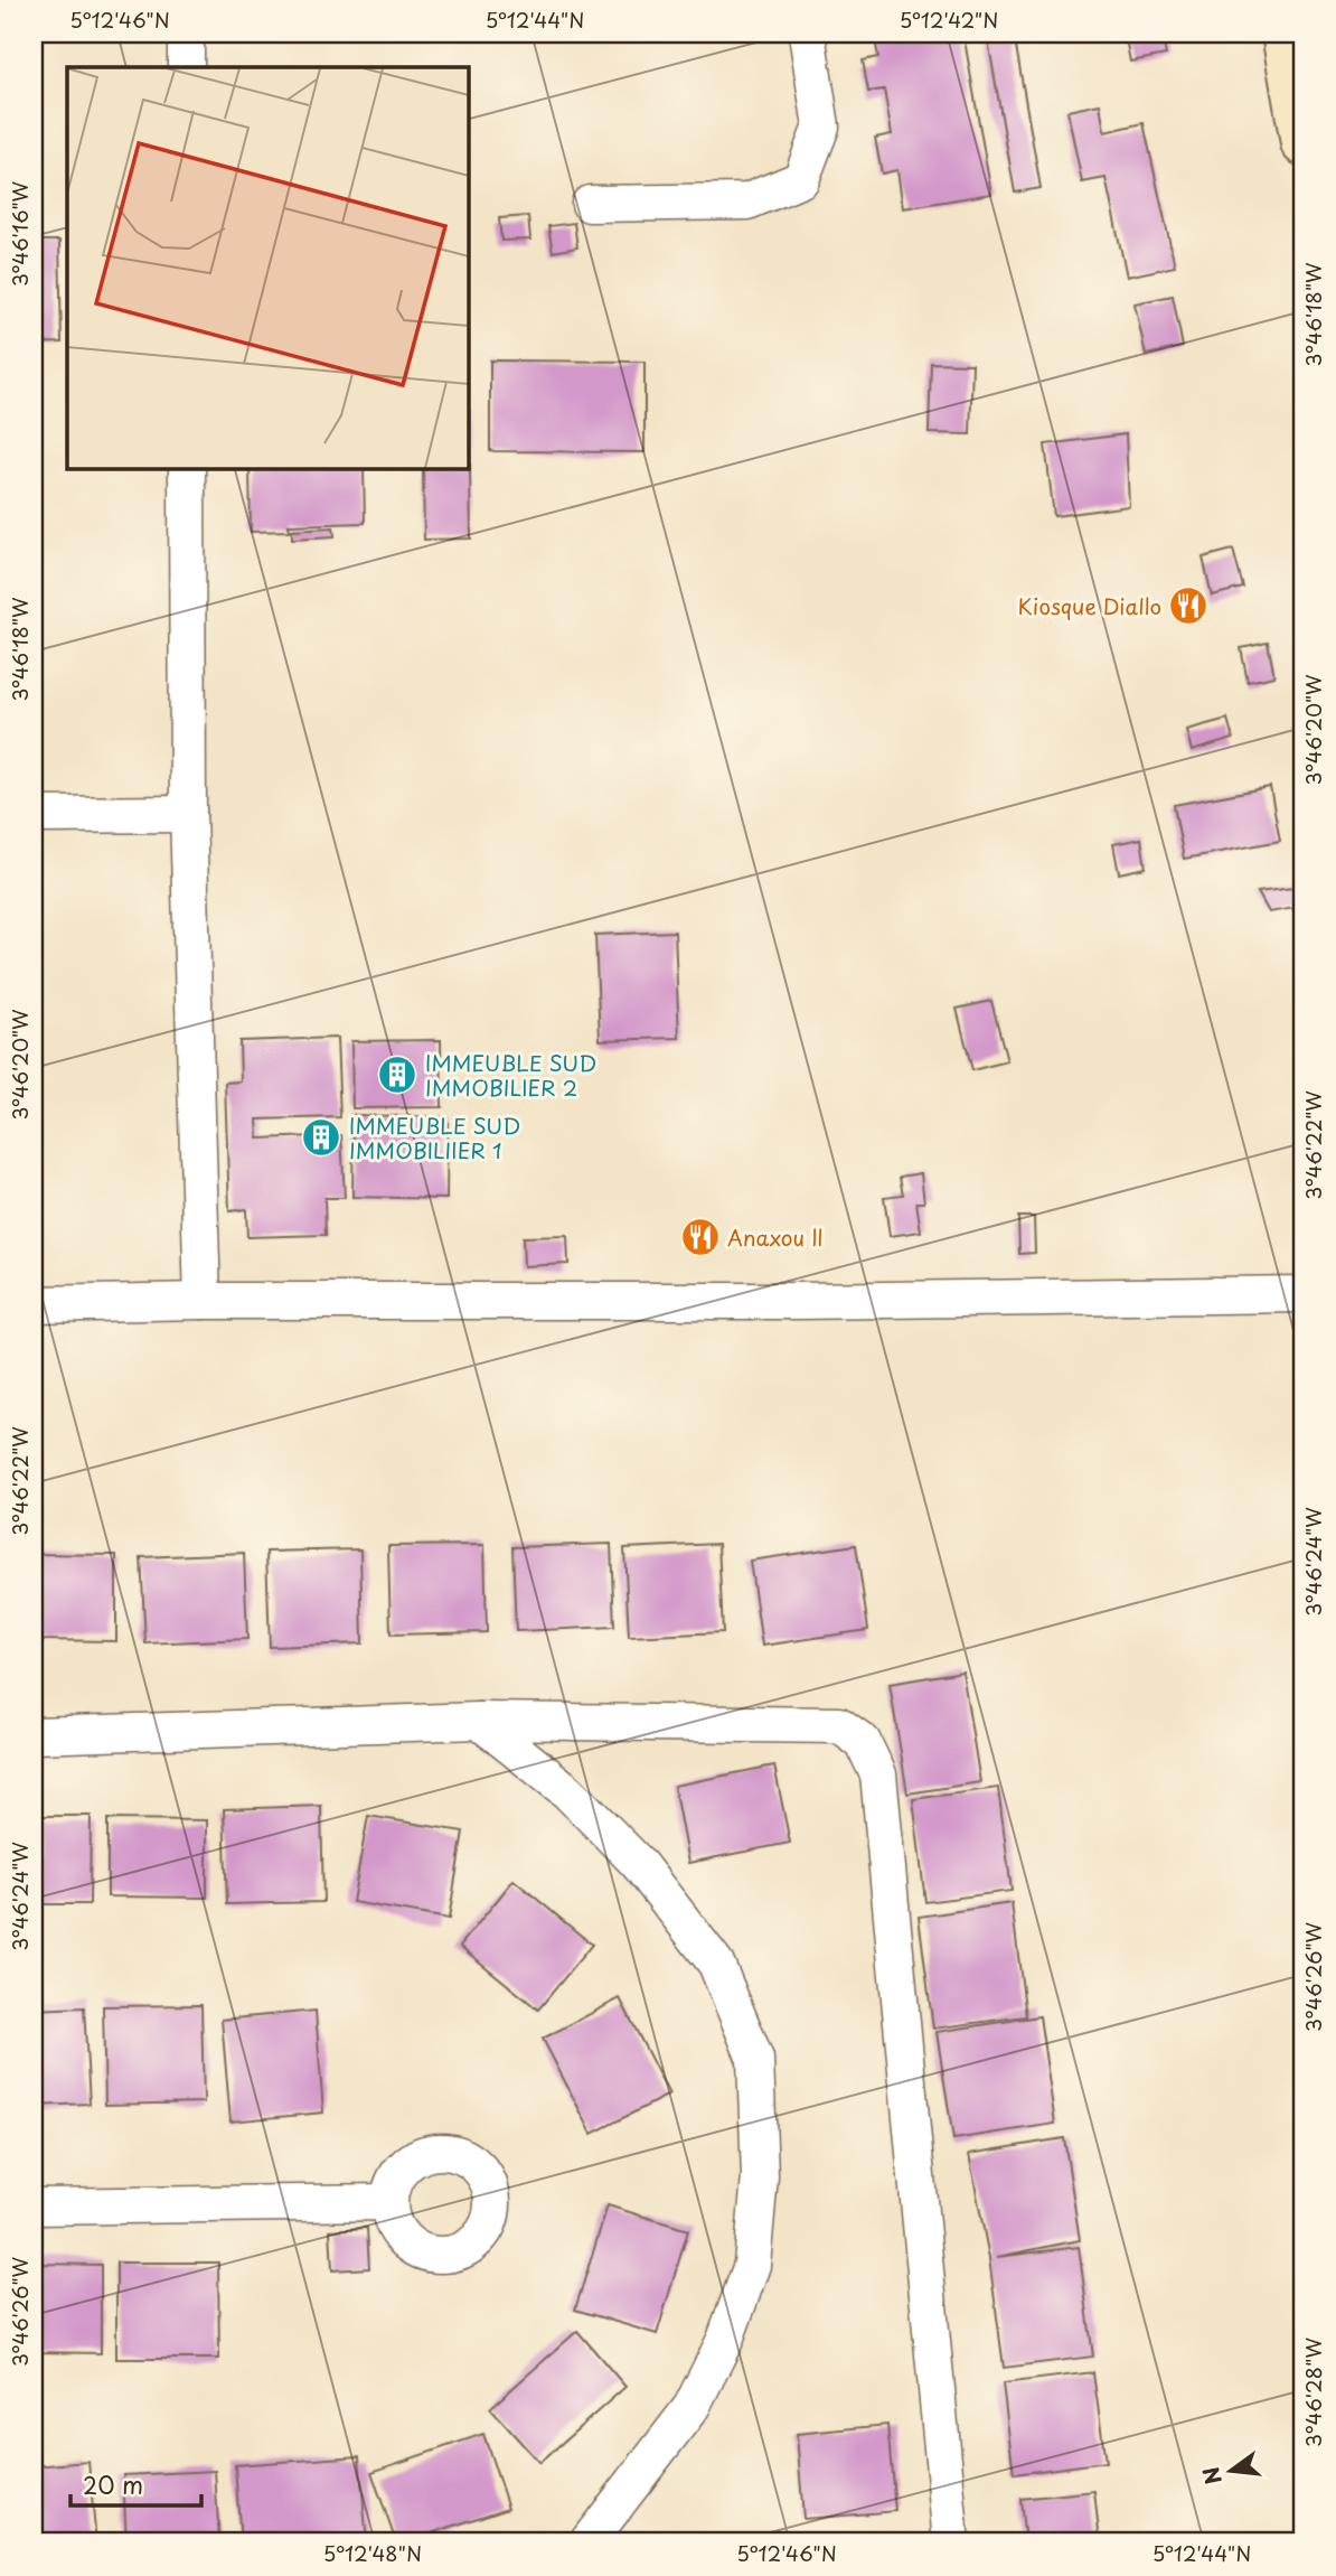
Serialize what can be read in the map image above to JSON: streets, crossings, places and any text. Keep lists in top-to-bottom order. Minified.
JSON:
{"places":{"restaurant":["Kiosque Diallo","Anaxou ll"],"building":["IMMEUBLE SUD IMMOBILIER 2","IMMEUBLE SUD IMMOBILIIER 1"]},"scale_bar":"20 m","north":"left","coordinates":["5°12'46\"N","5°12'44\"N","5°12'42\"N","3°46'16\"W","3°46'18\"W","3°46'20\"W","3°46'22\"W","3°46'24\"W","3°46'26\"W","3°46'28\"W","5°12'48\"N"]}
